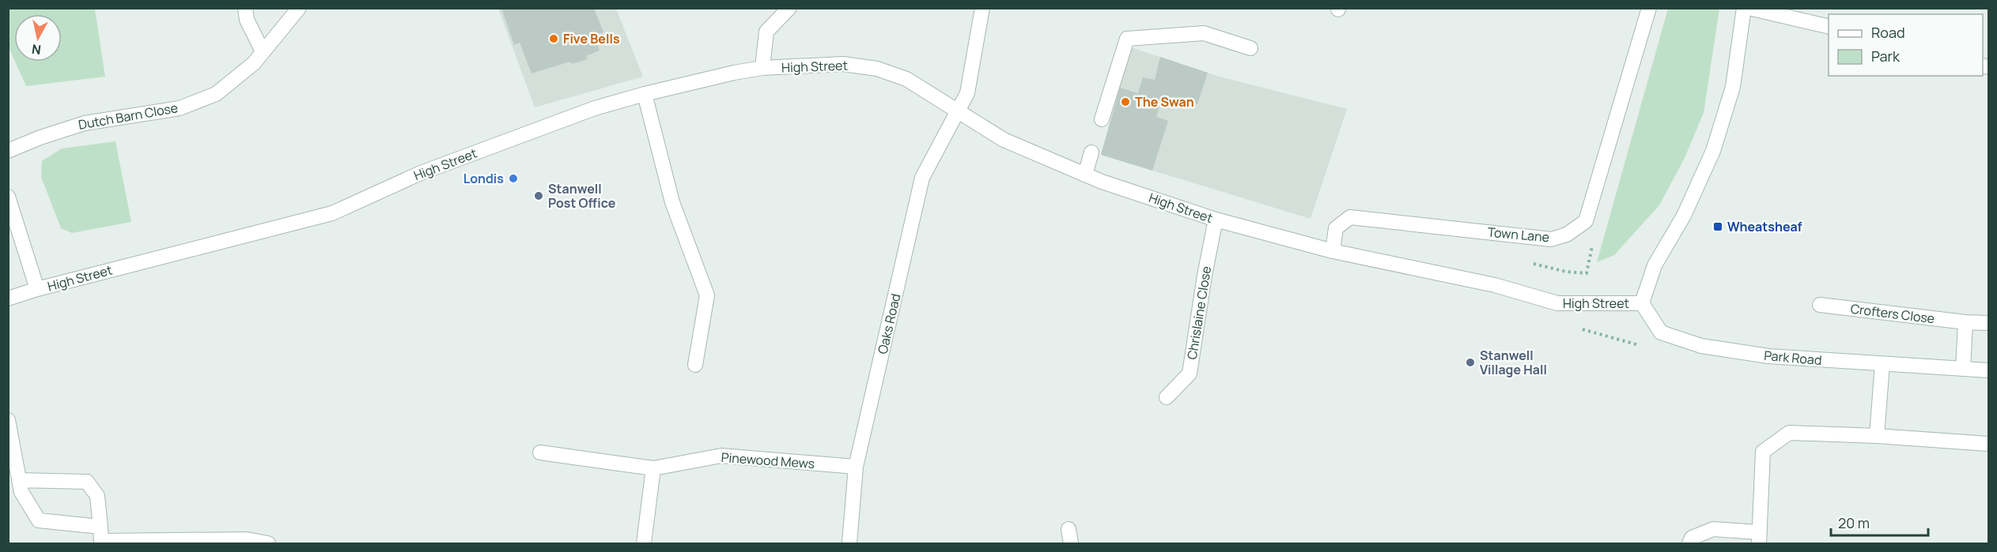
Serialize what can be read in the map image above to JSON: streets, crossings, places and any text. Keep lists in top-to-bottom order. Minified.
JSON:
{"streets":{"street":["High Street","Dutch Barn Close","Town Lane","Chrislaine Close","Crofters Close","Oaks Road","Park Road","Pinewood Mews"]},"crossings":[["High Street","Town Lane"],["High Street","Chrislaine Close"],["High Street","Oaks Road"],["High Street","Park Road"],["Oaks Road","Pinewood Mews"]],"places":{"other":["Five Bells","The Swan","Londis","Stanwell Post Office","Stanwell Village Hall"],"transit":["Wheatsheaf"]},"legend":["Road","Park"],"scale_bar":"20 m","north":"bottom"}
